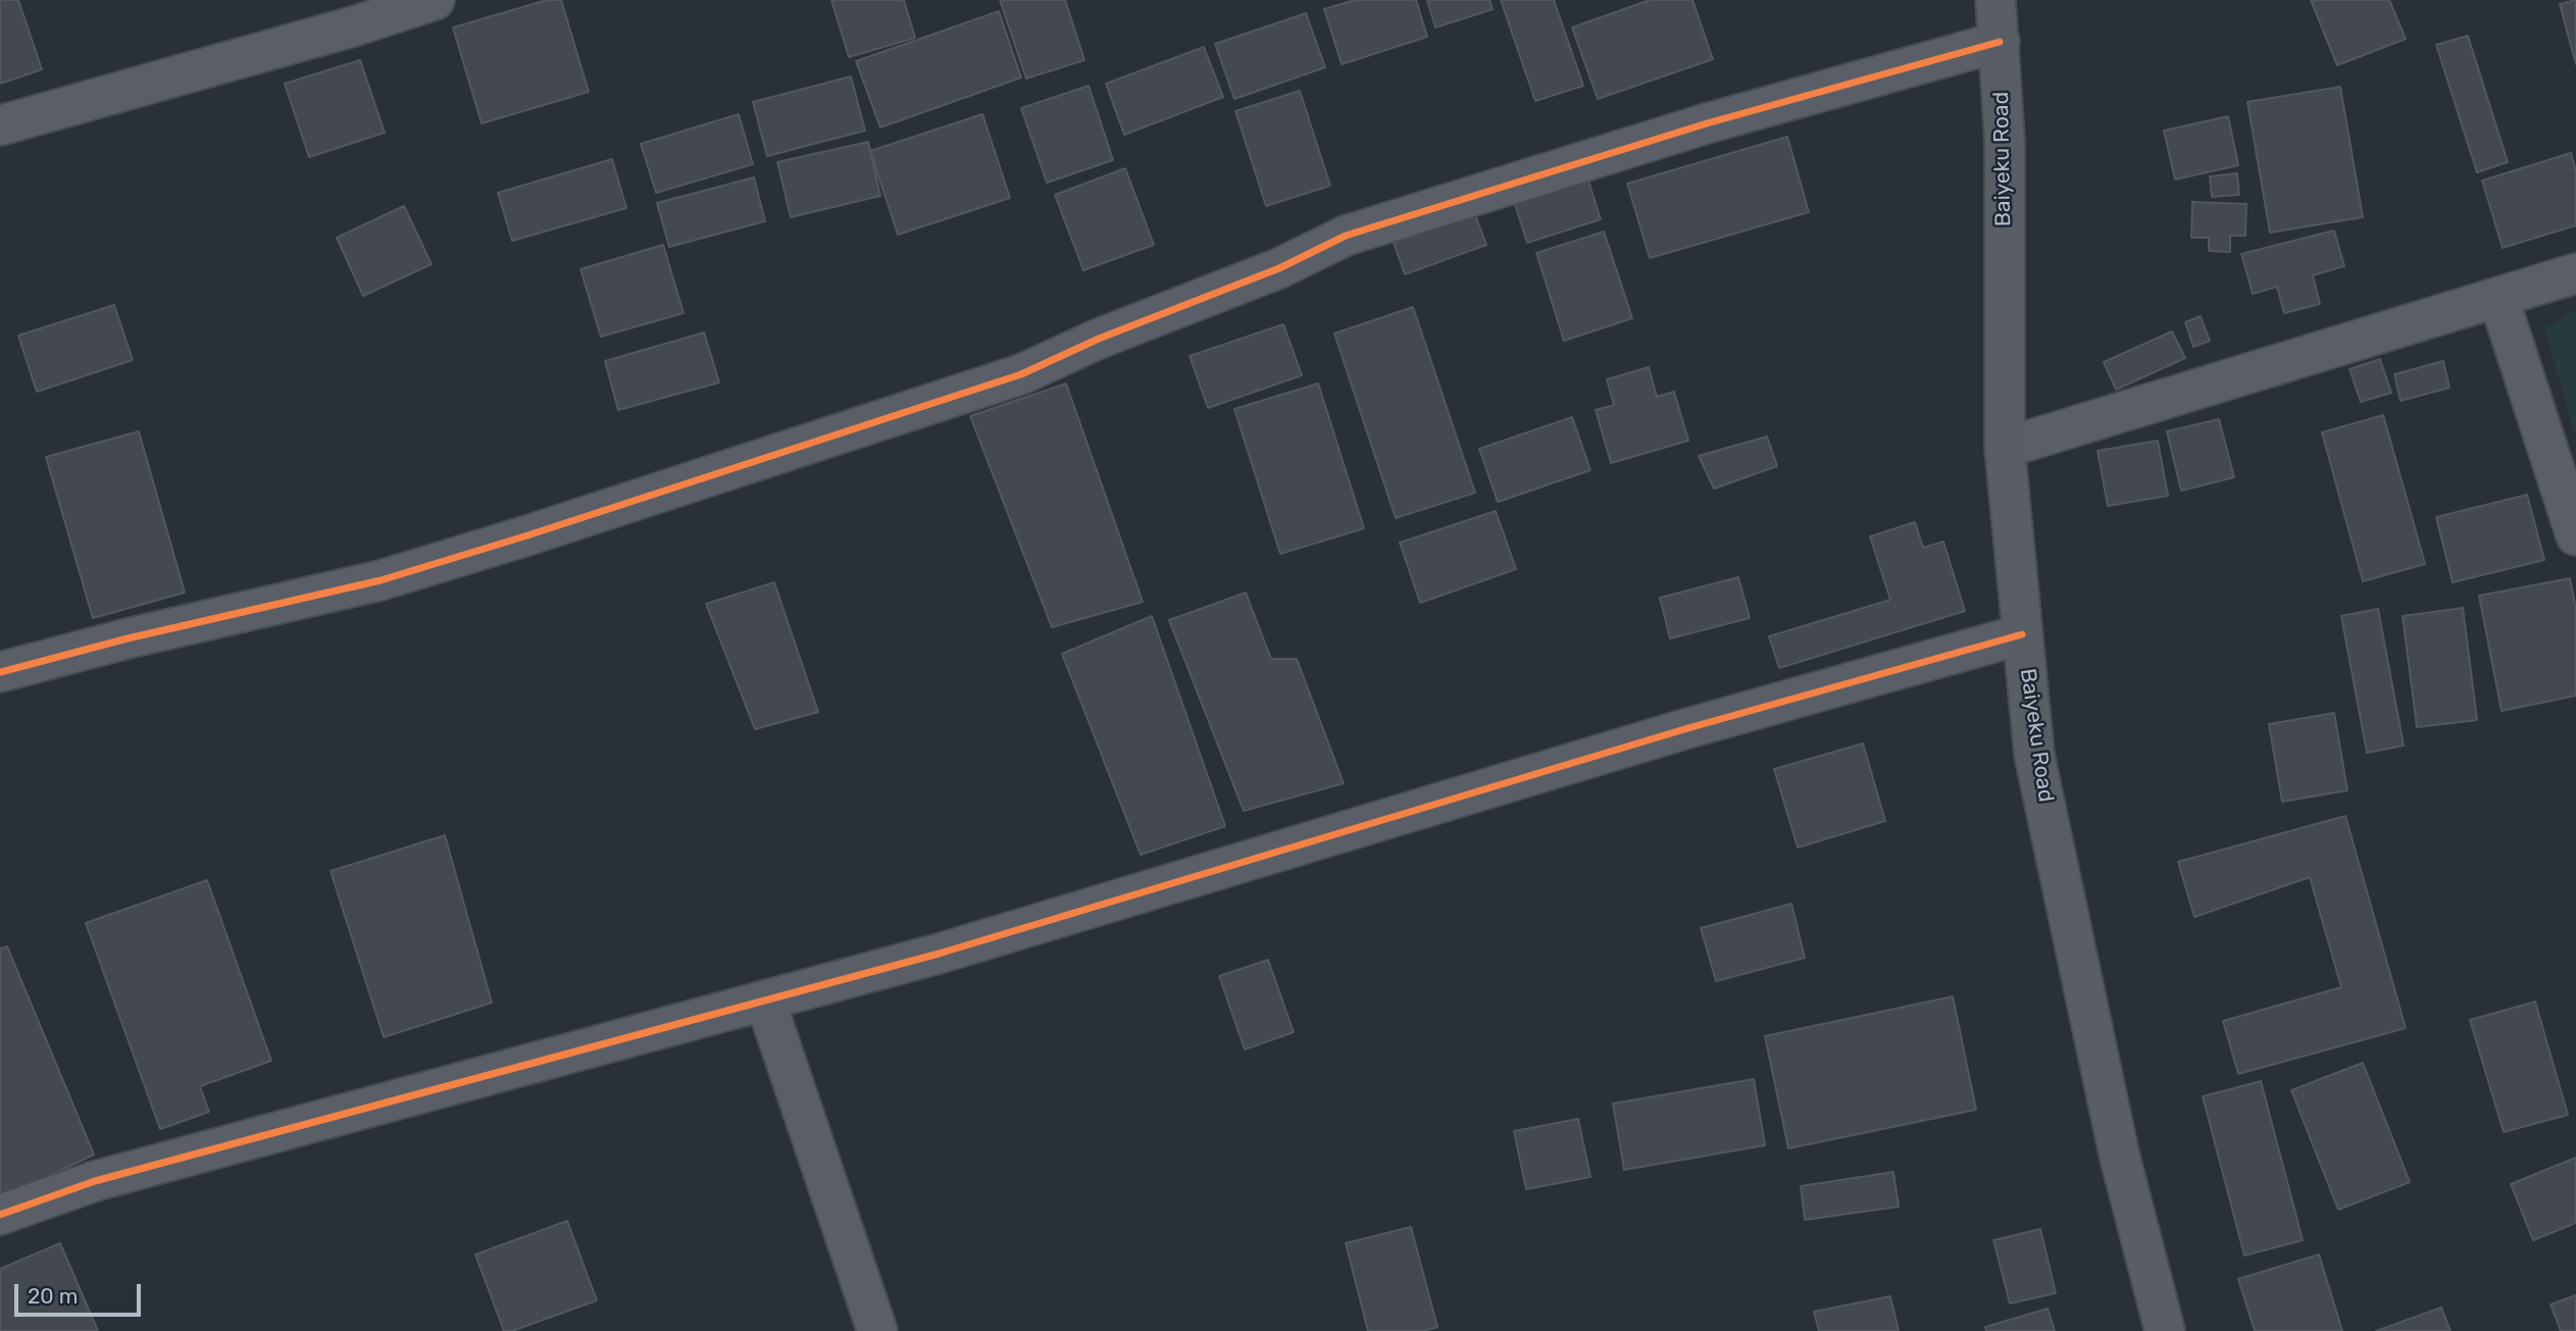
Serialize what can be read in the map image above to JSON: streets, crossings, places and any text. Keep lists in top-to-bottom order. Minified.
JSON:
{"streets":{"main road":["Baiyeku Road"]},"scale_bar":"20 m"}
